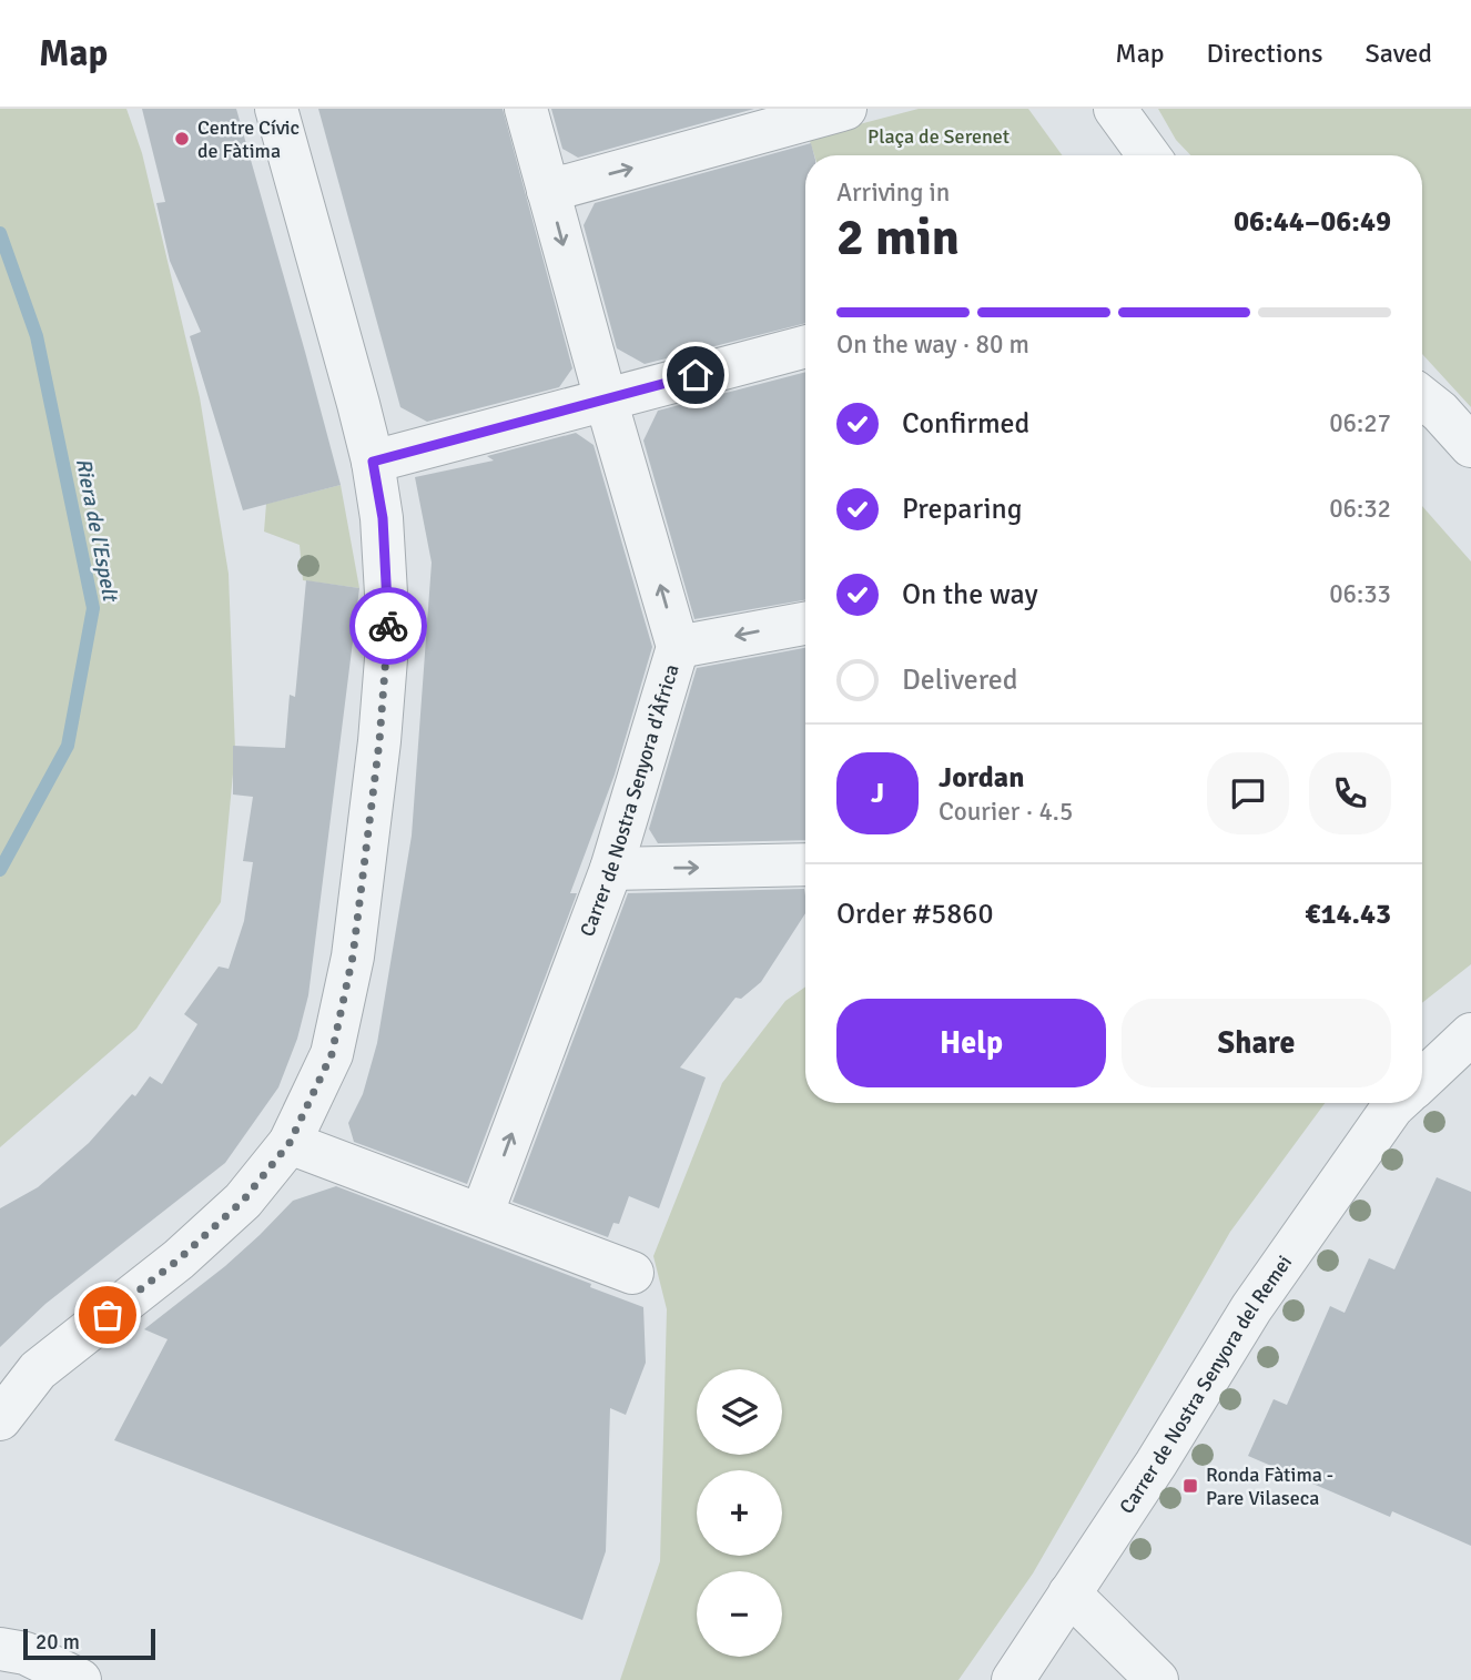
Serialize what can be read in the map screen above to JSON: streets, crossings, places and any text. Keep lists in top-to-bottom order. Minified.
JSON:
{"streets":{"street":["Carrer de Nostra Senyora d'Àfrica","Carrer de Nostra Senyora del Remei"]},"water":["Riera de l'Espelt"],"parks":["Plaça de Serenet"],"places":{"other":["Centre Cívic de Fàtima"],"transit":["Ronda Fàtima - Pare Vilaseca"]},"scale_bar":"20 m","page":{"header":"Map","nav":["Map","Directions","Saved"],"heading":["2 min","Arriving in","06:44–06:49"],"panel":["Jordan","Courier · 4.5","Order #5860","€14.43"],"bar":"On the way · 80 m","list":[["Confirmed","06:27"],["Preparing","06:32"],["On the way","06:33"],"Delivered"],"round":"J","buttons":["Help","Share"],"map_buttons":["+","−"],"scale":"20 m"}}
